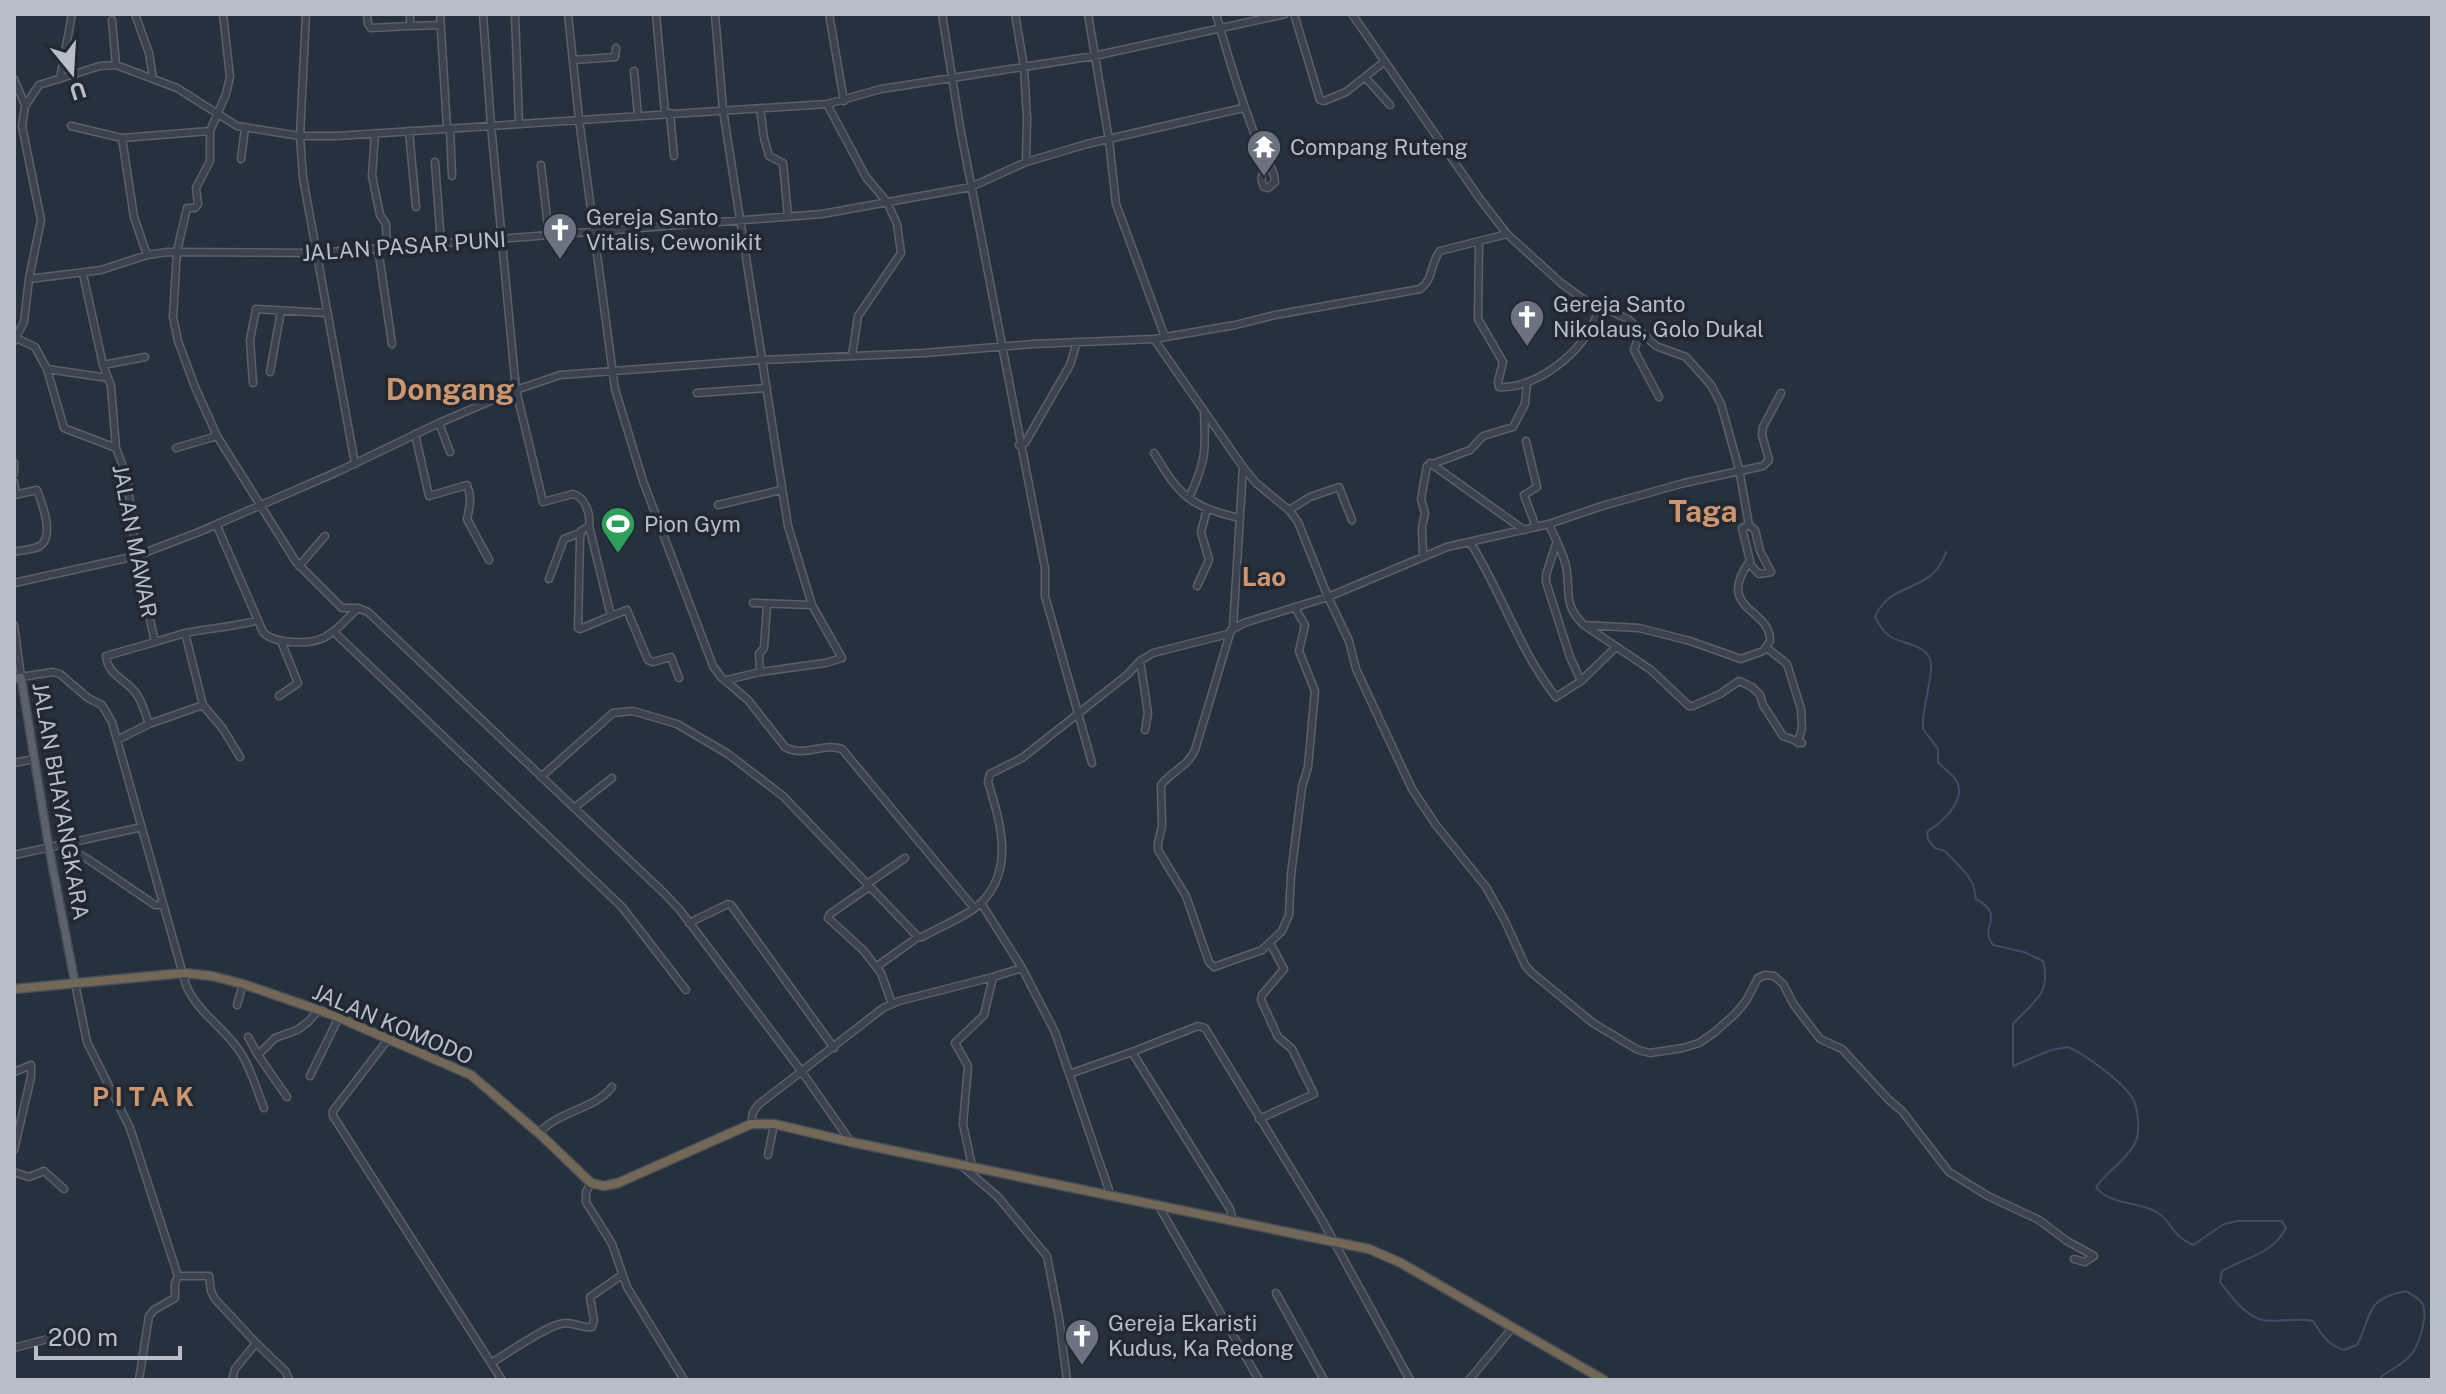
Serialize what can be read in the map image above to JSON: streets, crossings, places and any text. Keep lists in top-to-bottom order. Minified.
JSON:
{"streets":{"highway":["JALAN KOMODO"],"main road":["JALAN BHAYANGKARA"],"street":["JALAN PASAR PUNI","JALAN MAWAR"]},"crossings":[["JALAN PASAR PUNI","JALAN MAWAR"],["JALAN BHAYANGKARA","JALAN KOMODO"]],"districts":["Dongang","Taga","Lao","P I T A K"],"places":{"temple":["Compang Ruteng"],"church":["Gereja Santo Vitalis, Cewonikit","Gereja Santo Nikolaus, Golo Dukal","Gereja Ekaristi Kudus, Ka Redong"],"sports":["Pion Gym"]},"scale_bar":"200 m","north":"bottom"}
